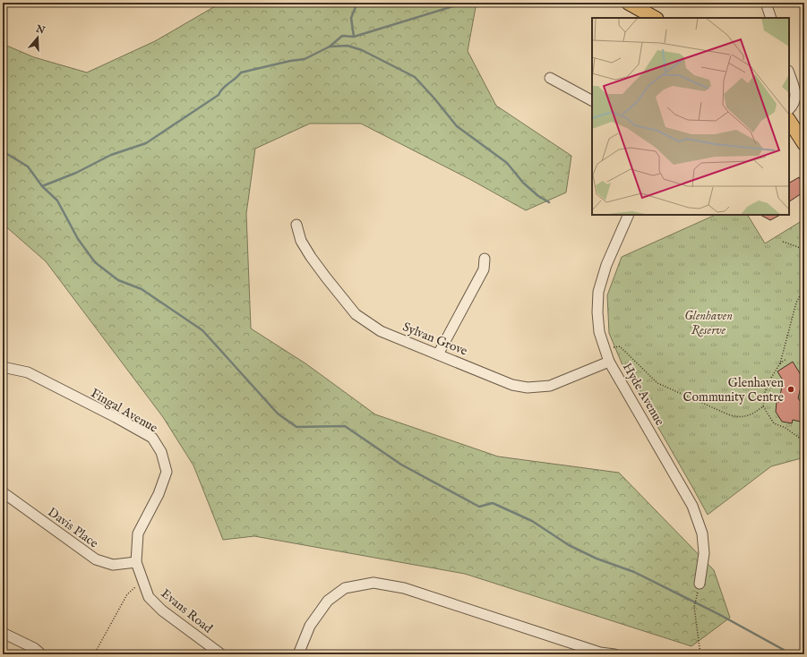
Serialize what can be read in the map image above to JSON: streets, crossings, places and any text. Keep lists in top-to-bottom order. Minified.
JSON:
{"streets":{"street":["Sylvan Grove","Hyde Avenue","Fingal Avenue","Davis Place","Evans Road"]},"crossings":[["Sylvan Grove","Hyde Avenue"],["Fingal Avenue","Davis Place"],["Fingal Avenue","Evans Road"],["Davis Place","Evans Road"]],"parks":["Glenhaven Reserve"],"places":["Glenhaven Community Centre"],"north":"top"}
